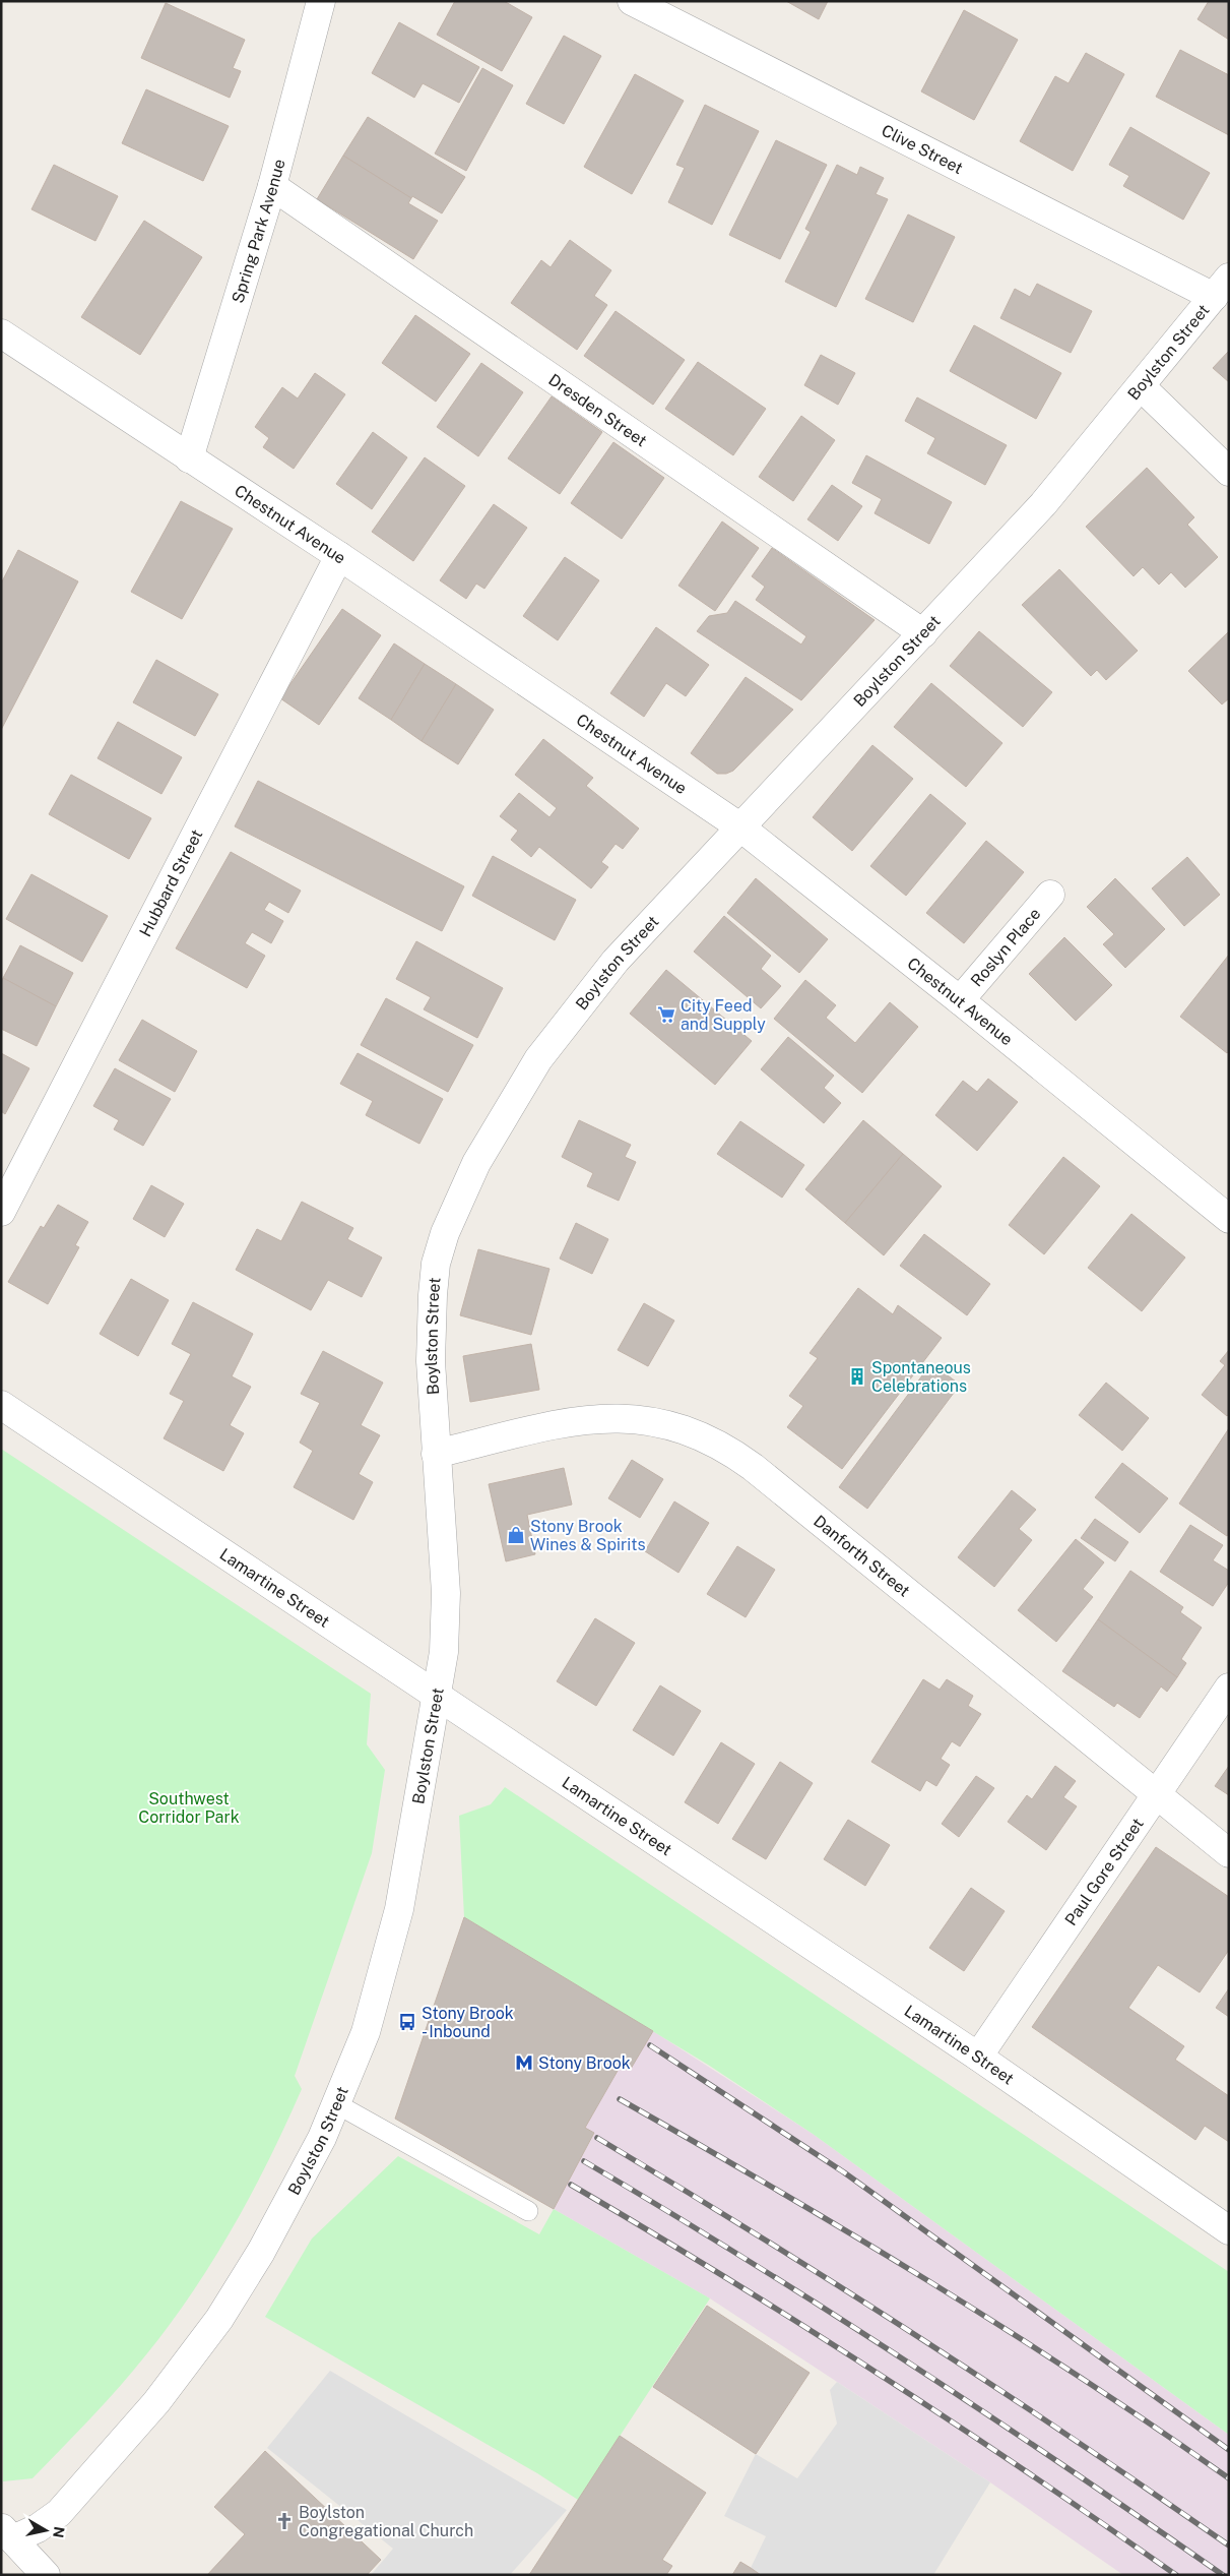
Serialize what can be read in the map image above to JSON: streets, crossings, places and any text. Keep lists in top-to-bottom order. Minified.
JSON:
{"streets":{"street":["Clive Street","Spring Park Avenue","Boylston Street","Dresden Street","Chestnut Avenue","Hubbard Street","Roslyn Place","Danforth Street","Lamartine Street","Paul Gore Street"]},"crossings":[["Clive Street","Boylston Street"],["Spring Park Avenue","Dresden Street"],["Spring Park Avenue","Chestnut Avenue"],["Boylston Street","Dresden Street"],["Boylston Street","Chestnut Avenue"],["Boylston Street","Danforth Street"],["Boylston Street","Lamartine Street"],["Chestnut Avenue","Hubbard Street"],["Chestnut Avenue","Roslyn Place"],["Danforth Street","Paul Gore Street"],["Lamartine Street","Paul Gore Street"]],"parks":["Southwest Corridor Park"],"places":{"supermarket":["City Feed and Supply"],"building":["Spontaneous Celebrations"],"shop":["Stony Brook Wines & Spirits"],"bus stop":["Stony Brook - Inbound"],"metro station":["Stony Brook"],"church":["Boylston Congregational Church"]},"north":"right"}
